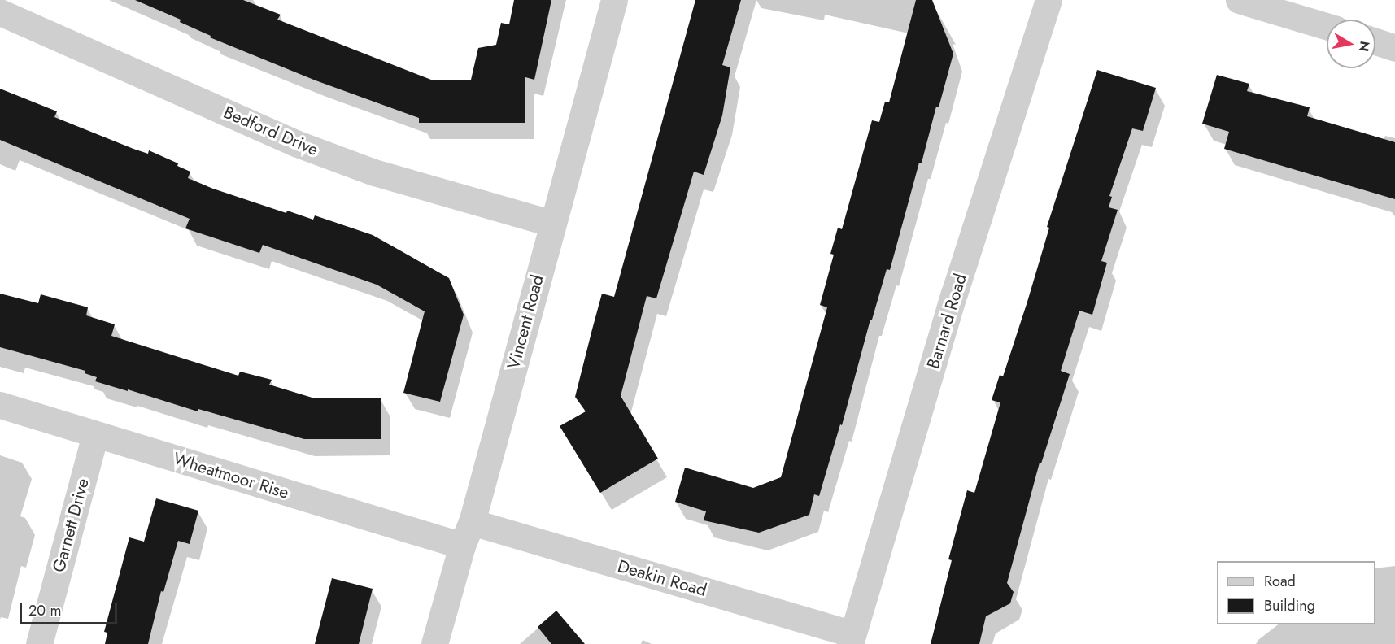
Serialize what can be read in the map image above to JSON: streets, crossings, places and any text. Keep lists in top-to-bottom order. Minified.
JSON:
{"streets":{"street":["Bedford Drive","Barnard Road","Vincent Road","Wheatmoor Rise","Garnett Drive","Deakin Road"]},"crossings":[["Bedford Drive","Vincent Road"],["Barnard Road","Deakin Road"],["Vincent Road","Wheatmoor Rise"],["Vincent Road","Deakin Road"],["Wheatmoor Rise","Garnett Drive"],["Wheatmoor Rise","Deakin Road"]],"legend":["Road","Building"],"scale_bar":"20 m","north":"right"}
